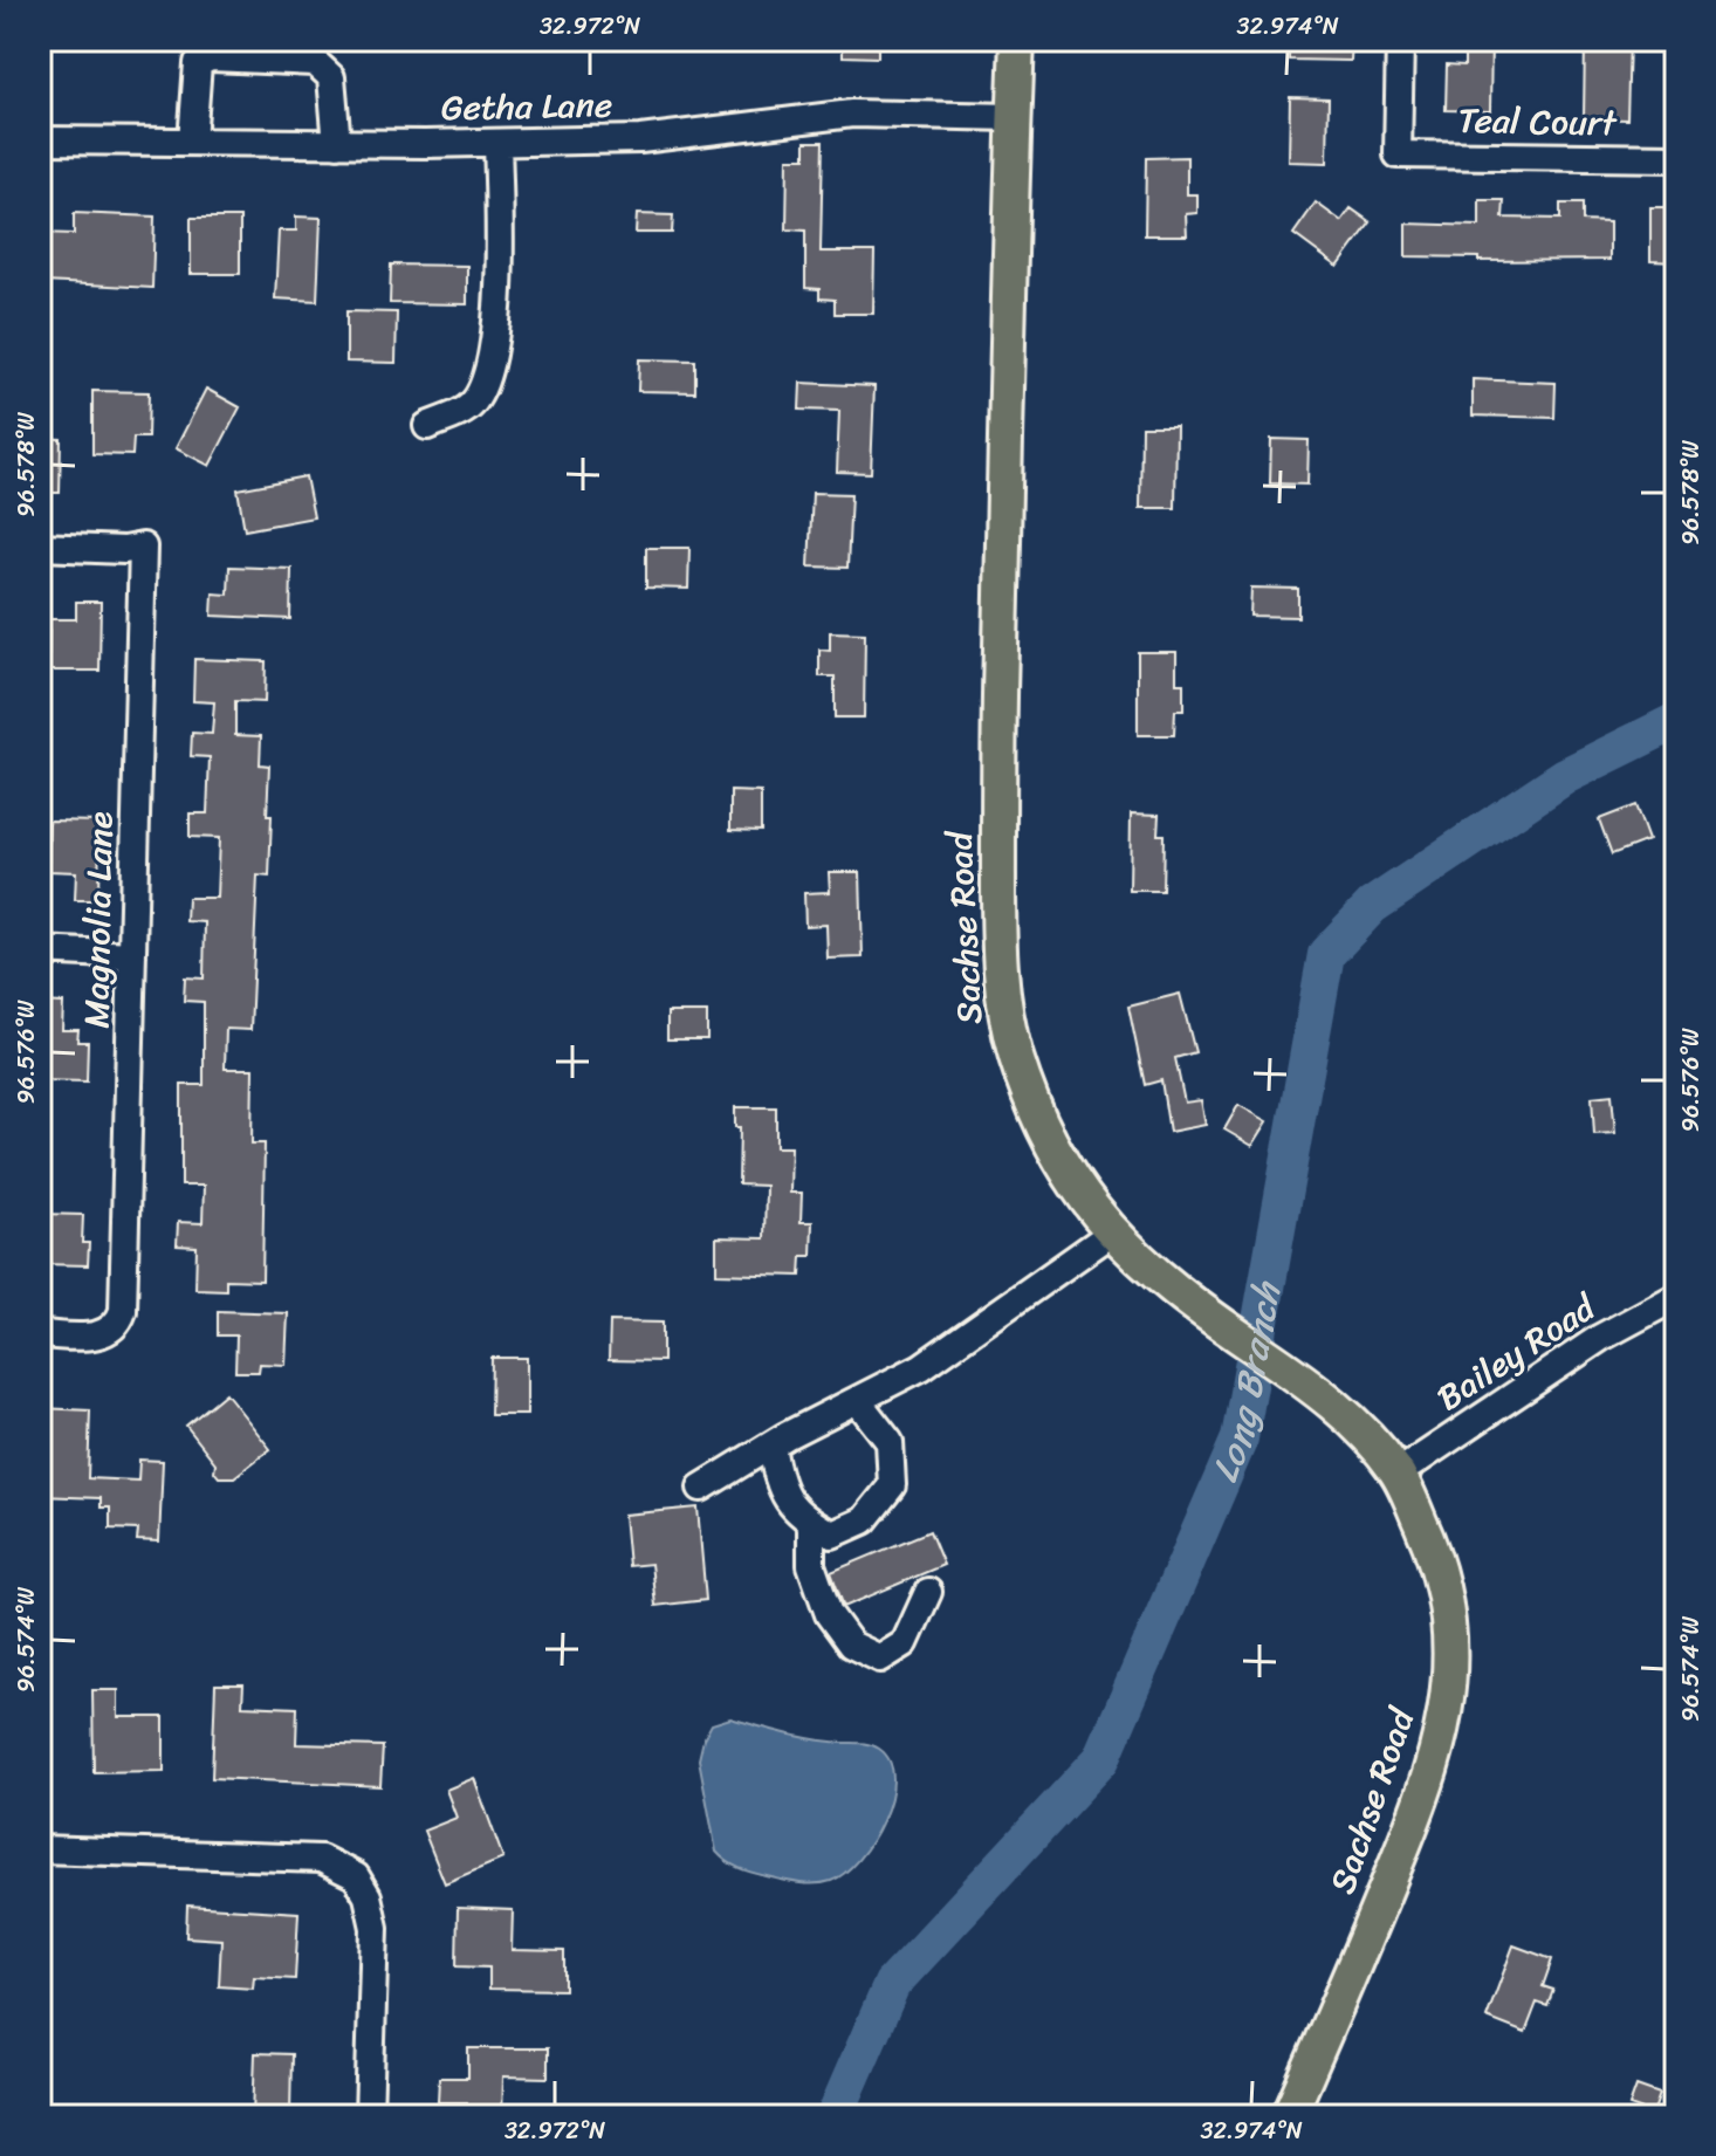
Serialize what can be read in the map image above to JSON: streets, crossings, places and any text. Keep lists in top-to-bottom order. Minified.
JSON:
{"streets":{"main road":["Sachse Road"],"street":["Getha Lane","Teal Court","Magnolia Lane","Bailey Road"]},"crossings":[["Getha Lane","Sachse Road"],["Sachse Road","Bailey Road"]],"water":["Long Branch"],"coordinates":["32.972°N","32.974°N","96.578°W","96.576°W","96.574°W"]}
